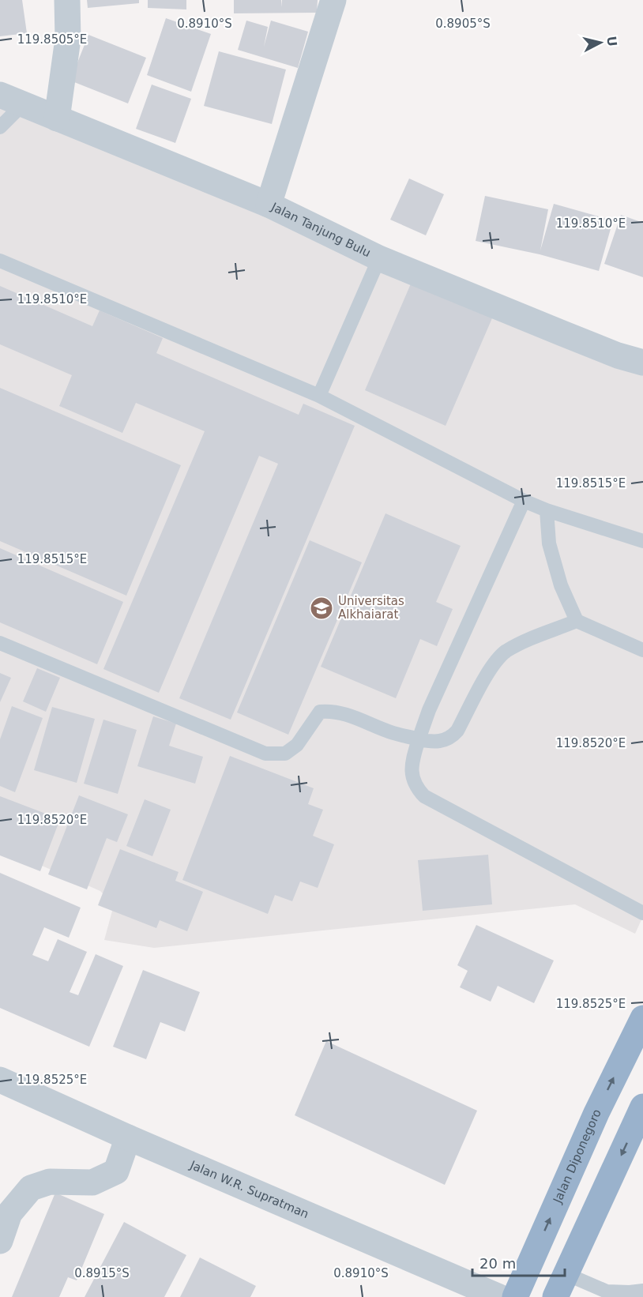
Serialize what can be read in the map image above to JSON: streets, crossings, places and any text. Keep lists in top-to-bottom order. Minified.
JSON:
{"streets":{"highway":["Jalan Diponegoro"],"street":["Jalan Tanjung Bulu","Jalan W.R. Supratman"]},"places":{"school or university":["Universitas Alkhaiarat"]},"scale_bar":"20 m","north":"right","coordinates":["0.8910°S","0.8905°S","119.8505°E","119.8510°E","119.8515°E","119.8520°E","119.8525°E","0.8915°S"]}
